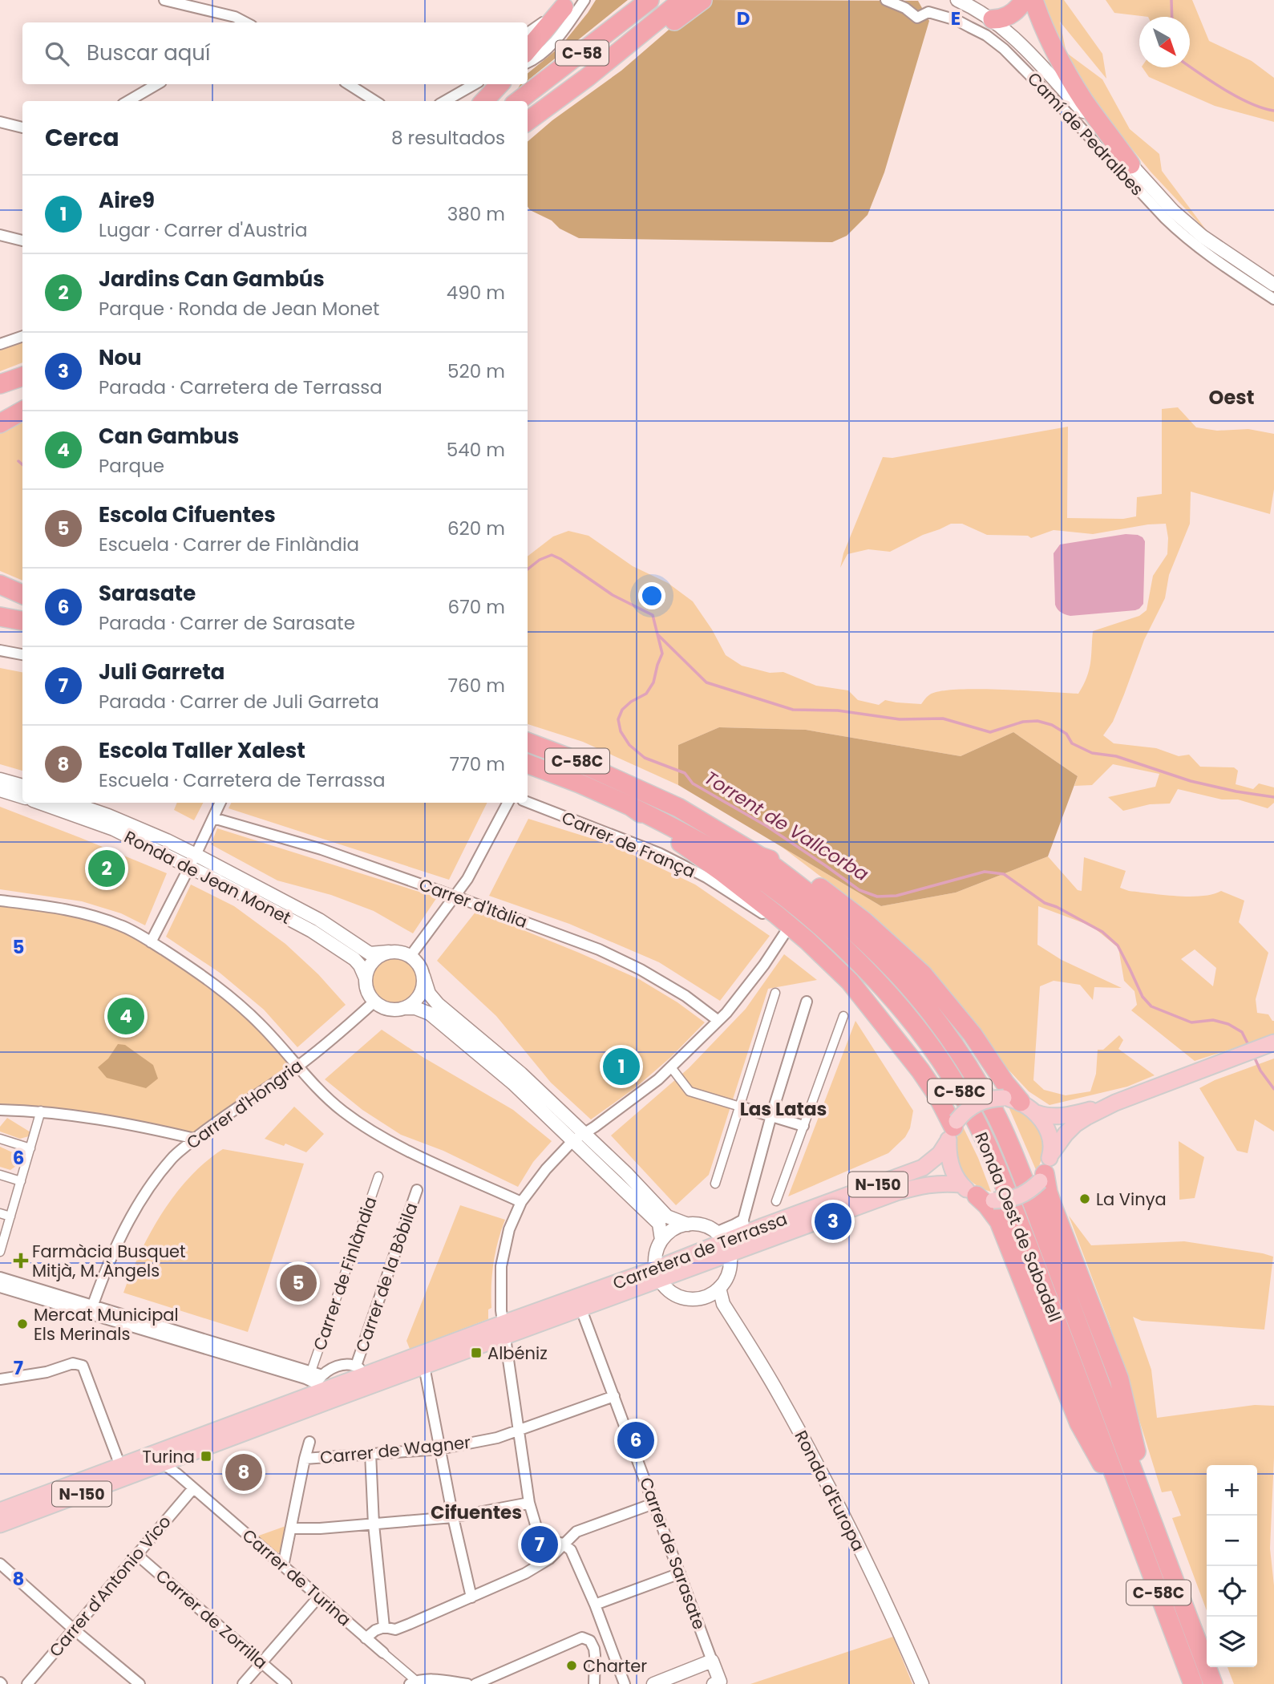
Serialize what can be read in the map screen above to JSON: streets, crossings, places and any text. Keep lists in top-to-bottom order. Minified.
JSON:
{"streets":{"highway":["C-58","C-58C","Ronda Oest de Sabadell"],"main road":["N-150","Carretera de Terrassa"],"street":["Camí de Pedralbes","Carrer de França","Ronda de Jean Monet","Carrer d'Itàlia","Carrer d'Hongria","Carrer de Finlàndia","Carrer de la Bòbila","Carrer de Wagner","Ronda d'Europa","Carrer de Sarasate","Carrer de Turina","Carrer d'Antonio Vico","Carrer de Zorrilla"]},"crossings":[["C-58C","Ronda Oest de Sabadell"],["Ronda de Jean Monet","Carrer d'Hongria"],["N-150","Carretera de Terrassa"],["Carretera de Terrassa","Carrer de la Bòbila"],["Carretera de Terrassa","Carrer de Sarasate"],["Carretera de Terrassa","Carrer de Turina"],["Carrer de Wagner","Carrer de Sarasate"],["Carrer de Turina","Carrer d'Antonio Vico"],["Carrer d'Antonio Vico","Carrer de Zorrilla"]],"districts":["Oest","Las Latas","Cifuentes"],"water":["Torrent de Vallcorba"],"places":{"other":["La Vinya","Mercat Municipal Els Merinals","Charter"],"health":["Farmàcia Busquet Mitjà, M. Àngels"],"transit":["Albéniz","Turina"]},"north":"bottom right","page":{"search":"Buscar aquí","heading":["Cerca","8 resultados"],"list":[{"mark":"1","name":"Aire9","note":"Lugar · Carrer d'Austria","value":"380 m"},{"mark":"2","name":"Jardins Can Gambús","note":"Parque · Ronda de Jean Monet","value":"490 m"},{"mark":"3","name":"Nou","note":"Parada · Carretera de Terrassa","value":"520 m"},{"mark":"4","name":"Can Gambus","note":"Parque","value":"540 m"},{"mark":"5","name":"Escola Cifuentes","note":"Escuela · Carrer de Finlàndia","value":"620 m"},{"mark":"6","name":"Sarasate","note":"Parada · Carrer de Sarasate","value":"670 m"},{"mark":"7","name":"Juli Garreta","note":"Parada · Carrer de Juli Garreta","value":"760 m"},{"mark":"8","name":"Escola Taller Xalest","note":"Escuela · Carretera de Terrassa","value":"770 m"}],"pins":["2","4","1","3","5","6","8","7"],"map_buttons":["+","−"]},"grid":{"columns":["D","E"],"rows":["5","6","7","8"]}}
